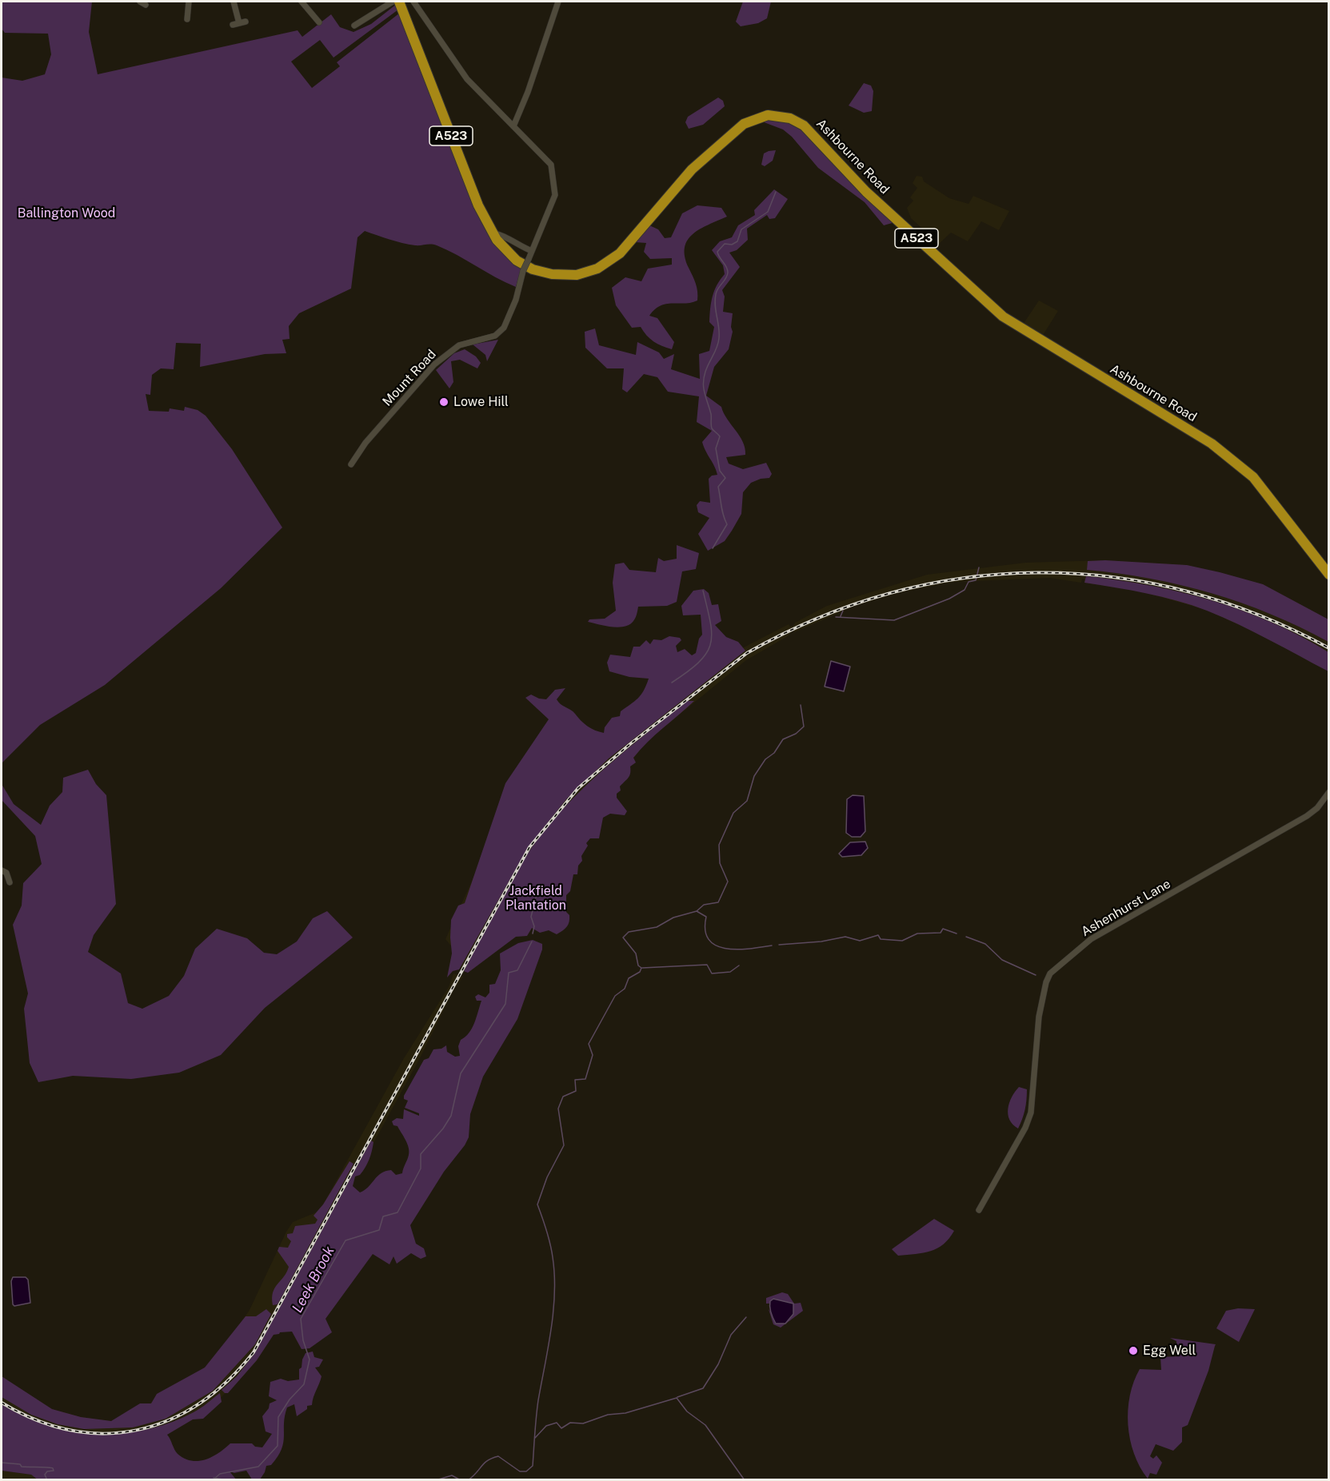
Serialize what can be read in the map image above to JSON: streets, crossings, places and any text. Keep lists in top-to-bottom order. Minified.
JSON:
{"streets":{"highway":["A523","Ashbourne Road"],"street":["Mount Road","Ashenhurst Lane"]},"water":["Leek Brook"],"parks":["Ballington Wood","Jackfield Plantation"],"places":["Lowe Hill","Egg Well"]}
